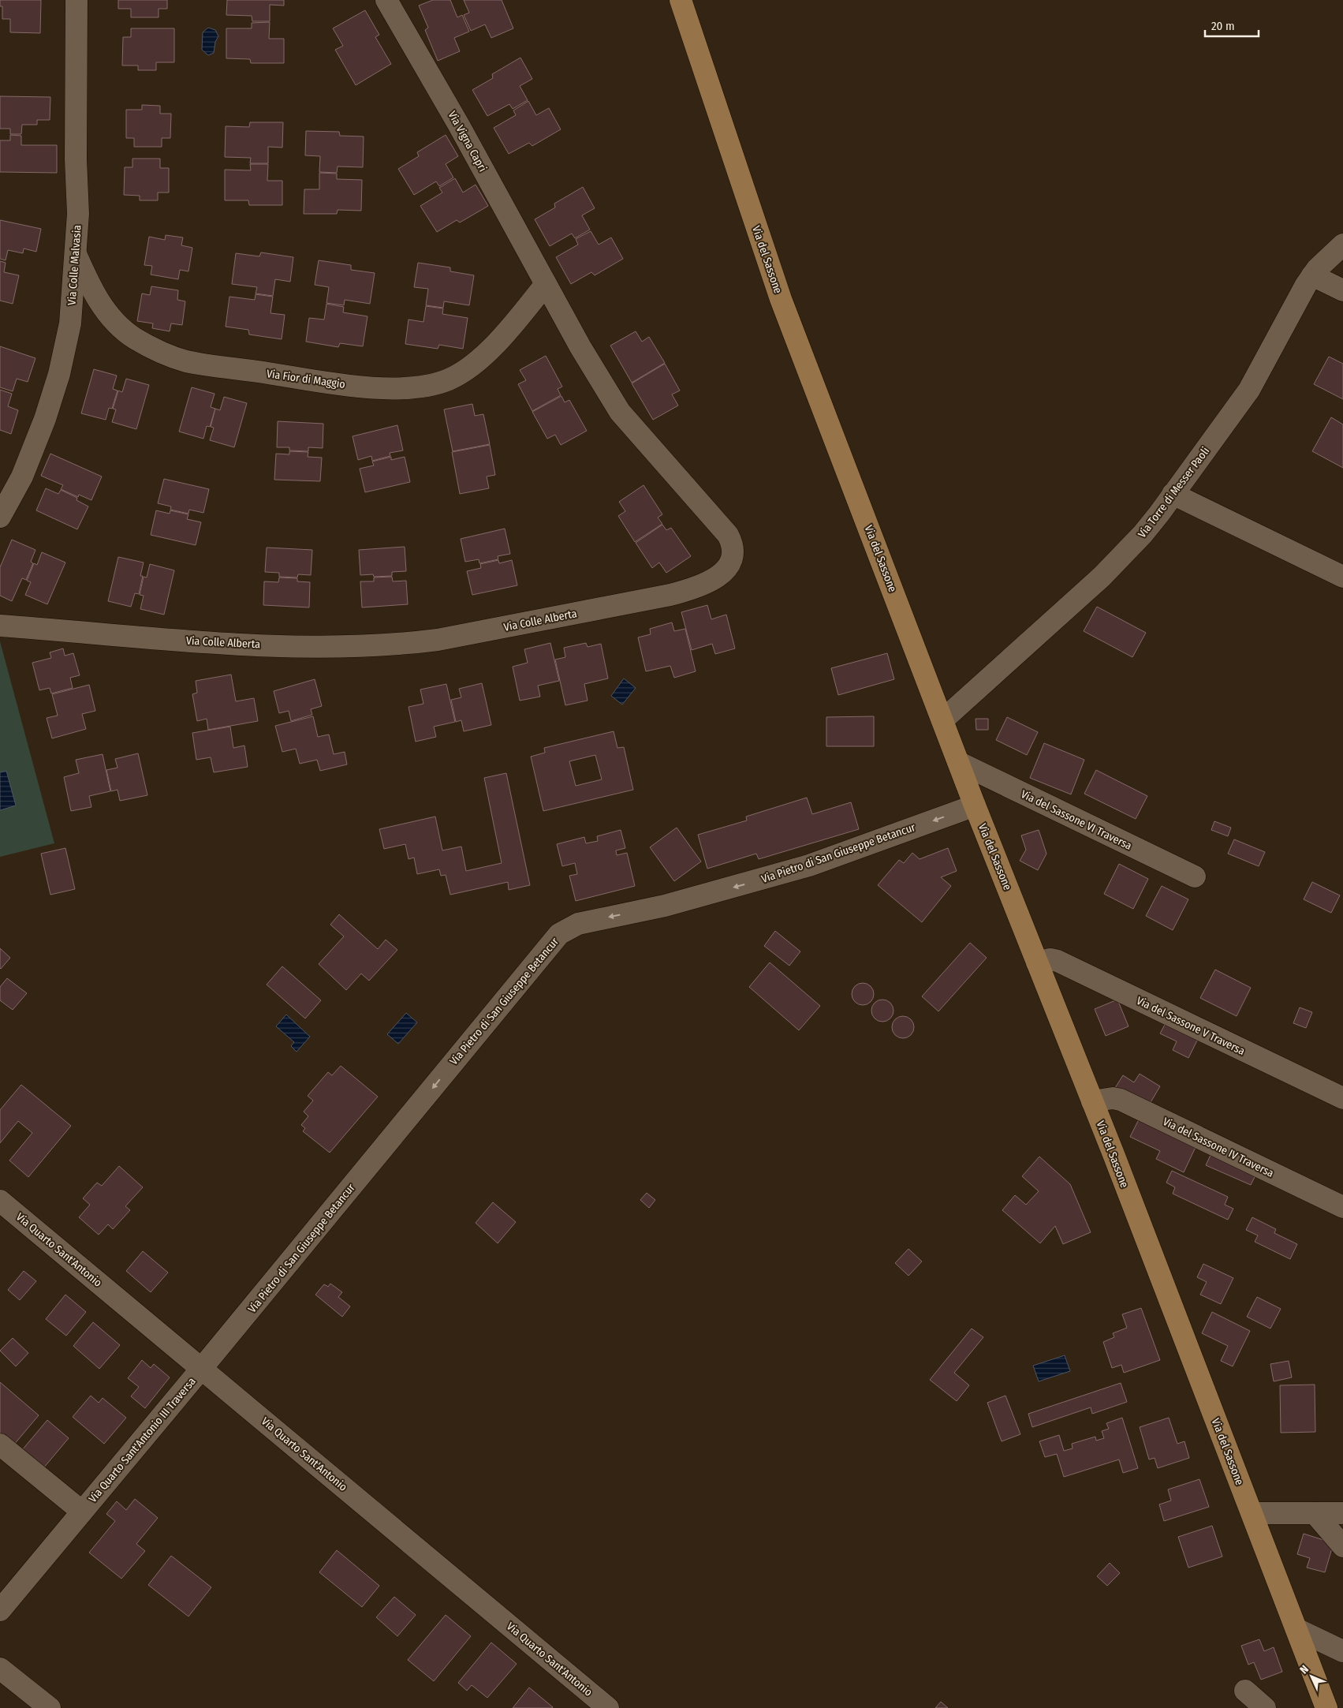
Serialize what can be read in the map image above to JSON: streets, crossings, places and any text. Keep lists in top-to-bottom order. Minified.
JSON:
{"streets":{"main road":["Via del Sassone"],"street":["Via Vigna Capri","Via Colle Malvasia","Via Fior di Maggio","Via Torre di Messer Paoli","Via Colle Alberta","Via del Sassone VI Traversa","Via Pietro di San Giuseppe Betancur","Via del Sassone V Traversa","Via del Sassone IV Traversa","Via Quarto Sant'Antonio","Via Quarto Sant'Antonio III Traversa"]},"crossings":[["Via Vigna Capri","Via Fior di Maggio"],["Via Vigna Capri","Via Colle Alberta"],["Via del Sassone","Via Torre di Messer Paoli"],["Via del Sassone","Via del Sassone VI Traversa"],["Via del Sassone","Via Pietro di San Giuseppe Betancur"],["Via del Sassone","Via del Sassone V Traversa"],["Via del Sassone","Via del Sassone IV Traversa"],["Via Colle Malvasia","Via Fior di Maggio"],["Via Fior di Maggio","Via Colle Alberta"],["Via Pietro di San Giuseppe Betancur","Via Quarto Sant'Antonio"],["Via Pietro di San Giuseppe Betancur","Via Quarto Sant'Antonio III Traversa"],["Via Quarto Sant'Antonio","Via Quarto Sant'Antonio III Traversa"]],"one_way":["Via Pietro di San Giuseppe Betancur"],"scale_bar":"20 m","north":"top left"}
